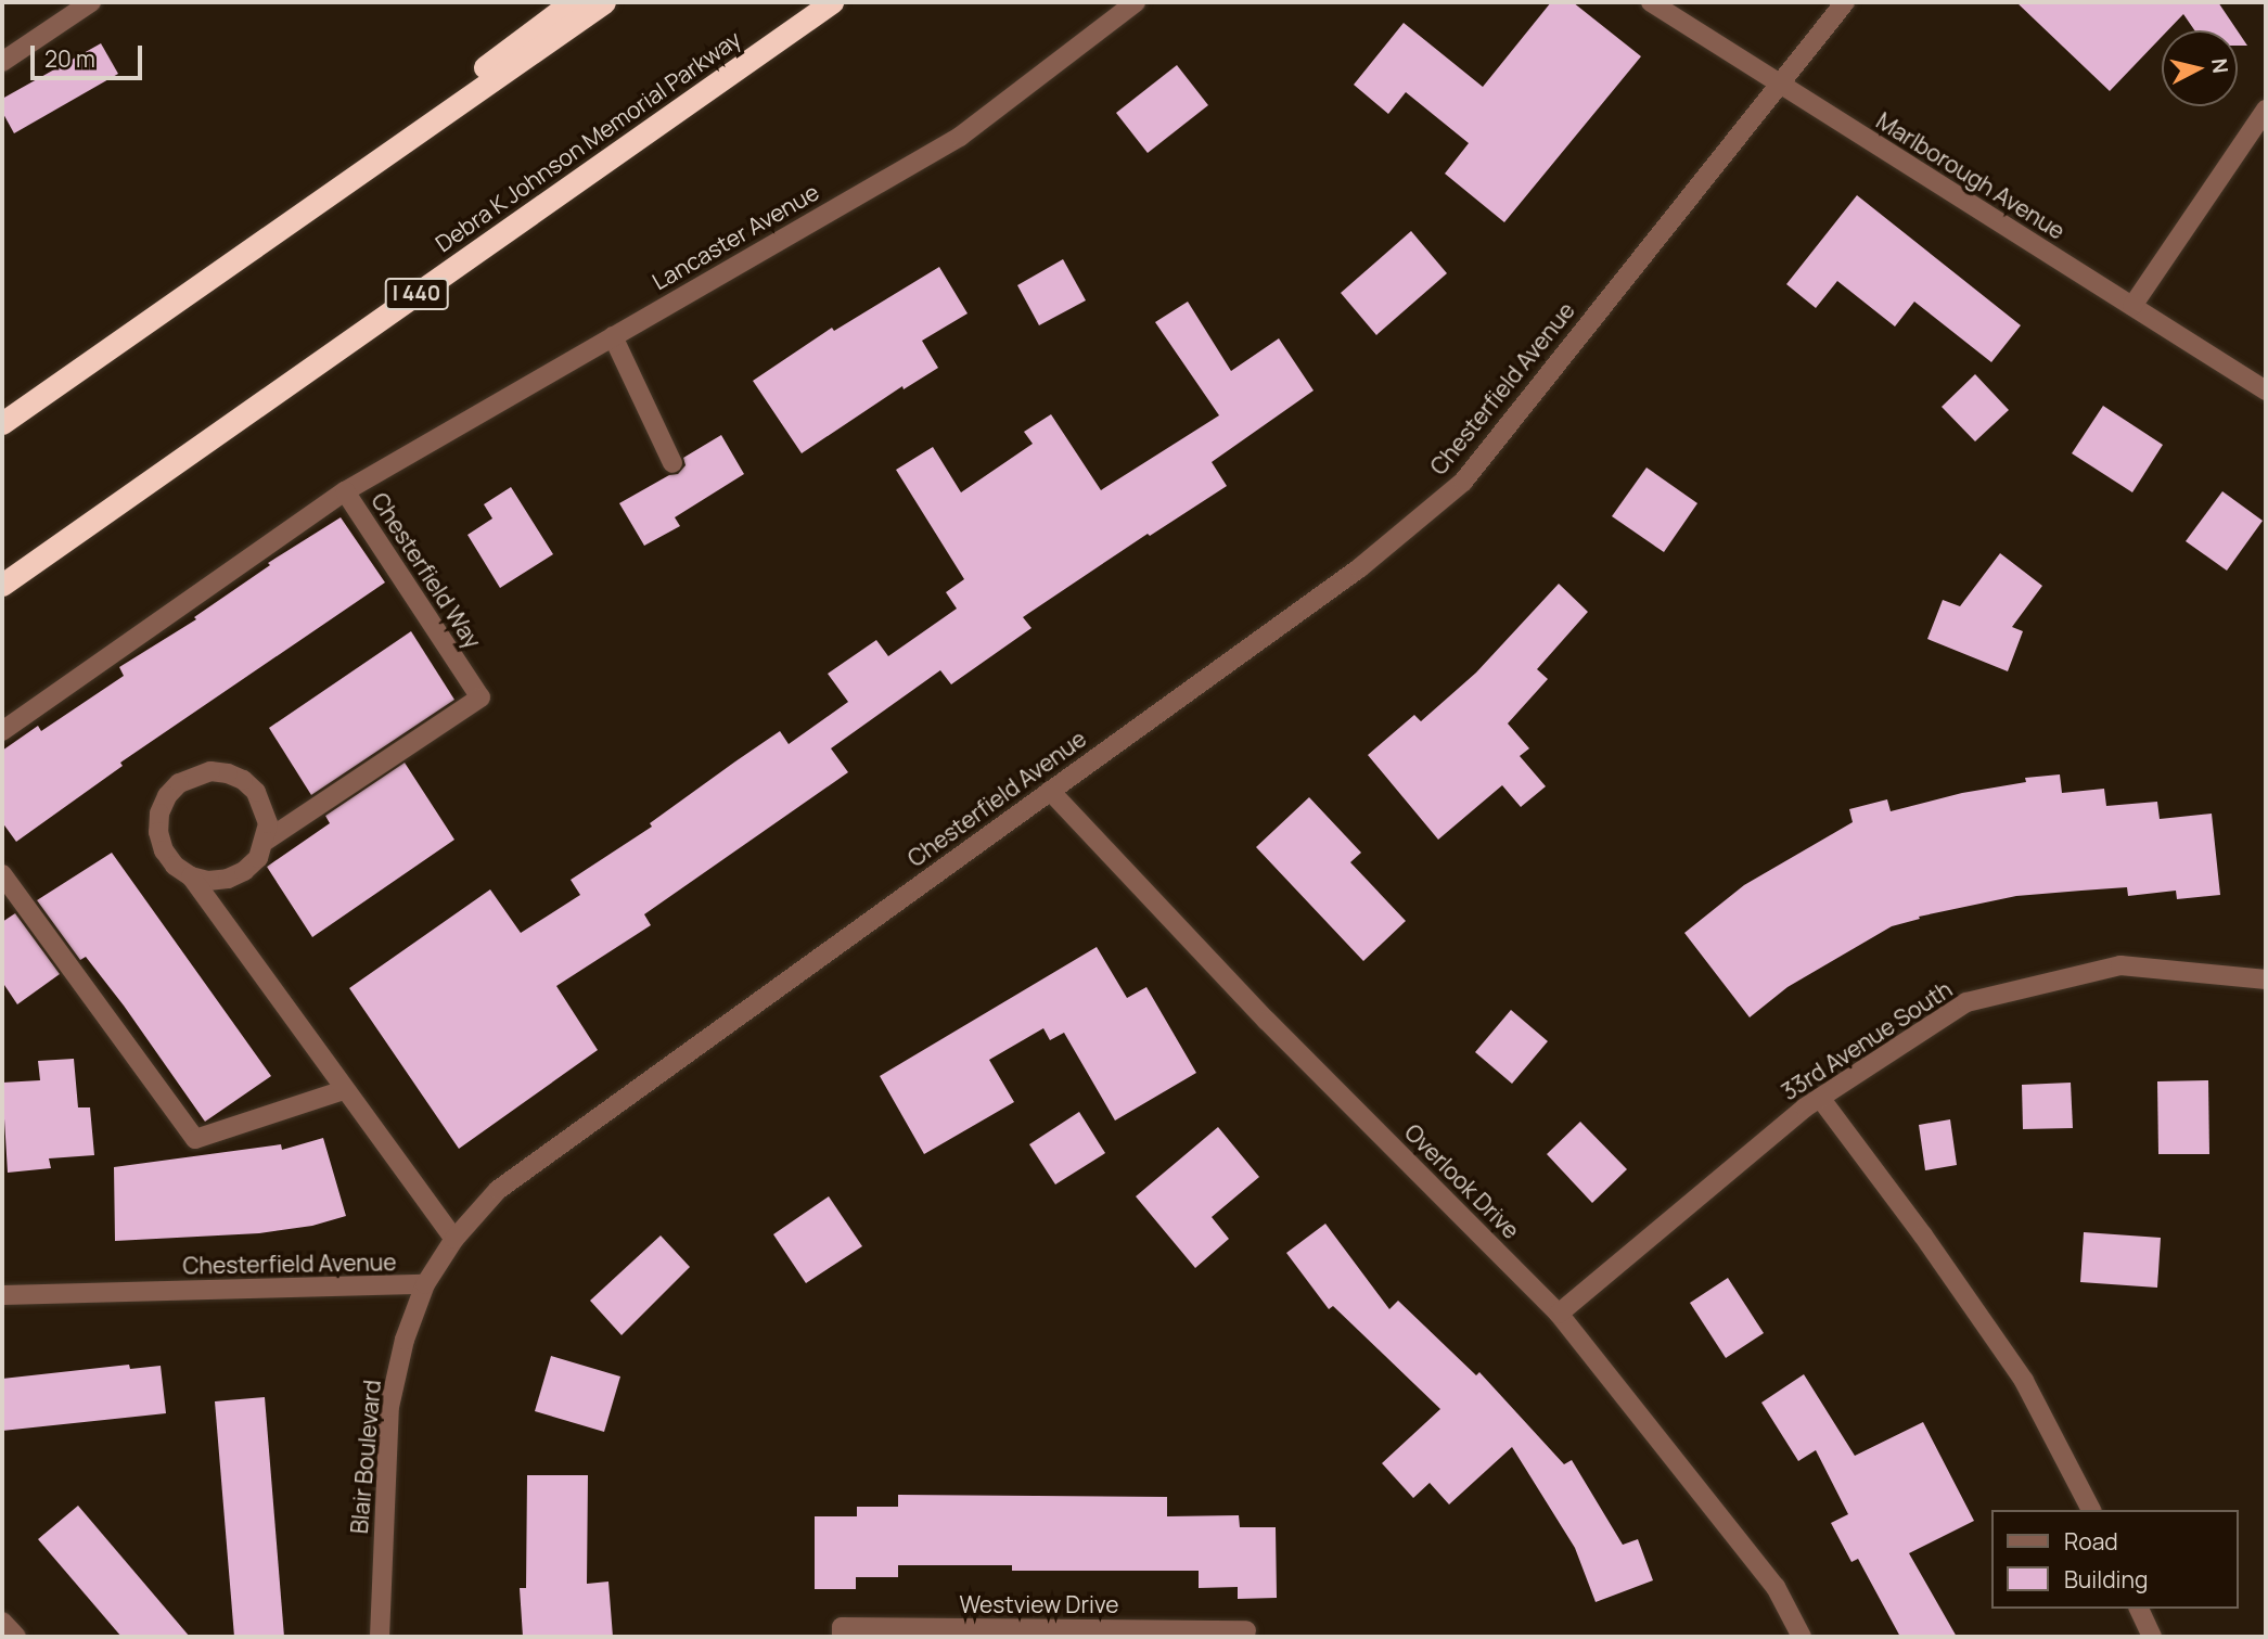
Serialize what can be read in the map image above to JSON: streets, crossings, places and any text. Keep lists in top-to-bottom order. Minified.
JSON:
{"streets":{"highway":["Debra K Johnson Memorial Parkway","I 440"],"street":["Marlborough Avenue","Lancaster Avenue","Chesterfield Avenue","Chesterfield Way","33rd Avenue South","Overlook Drive","Blair Boulevard","Westview Drive"]},"crossings":[["Marlborough Avenue","Chesterfield Avenue"],["Lancaster Avenue","Chesterfield Way"],["Chesterfield Avenue","Overlook Drive"],["Chesterfield Avenue","Blair Boulevard"],["33rd Avenue South","Overlook Drive"]],"legend":["Road","Building"],"scale_bar":"20 m","north":"right"}
